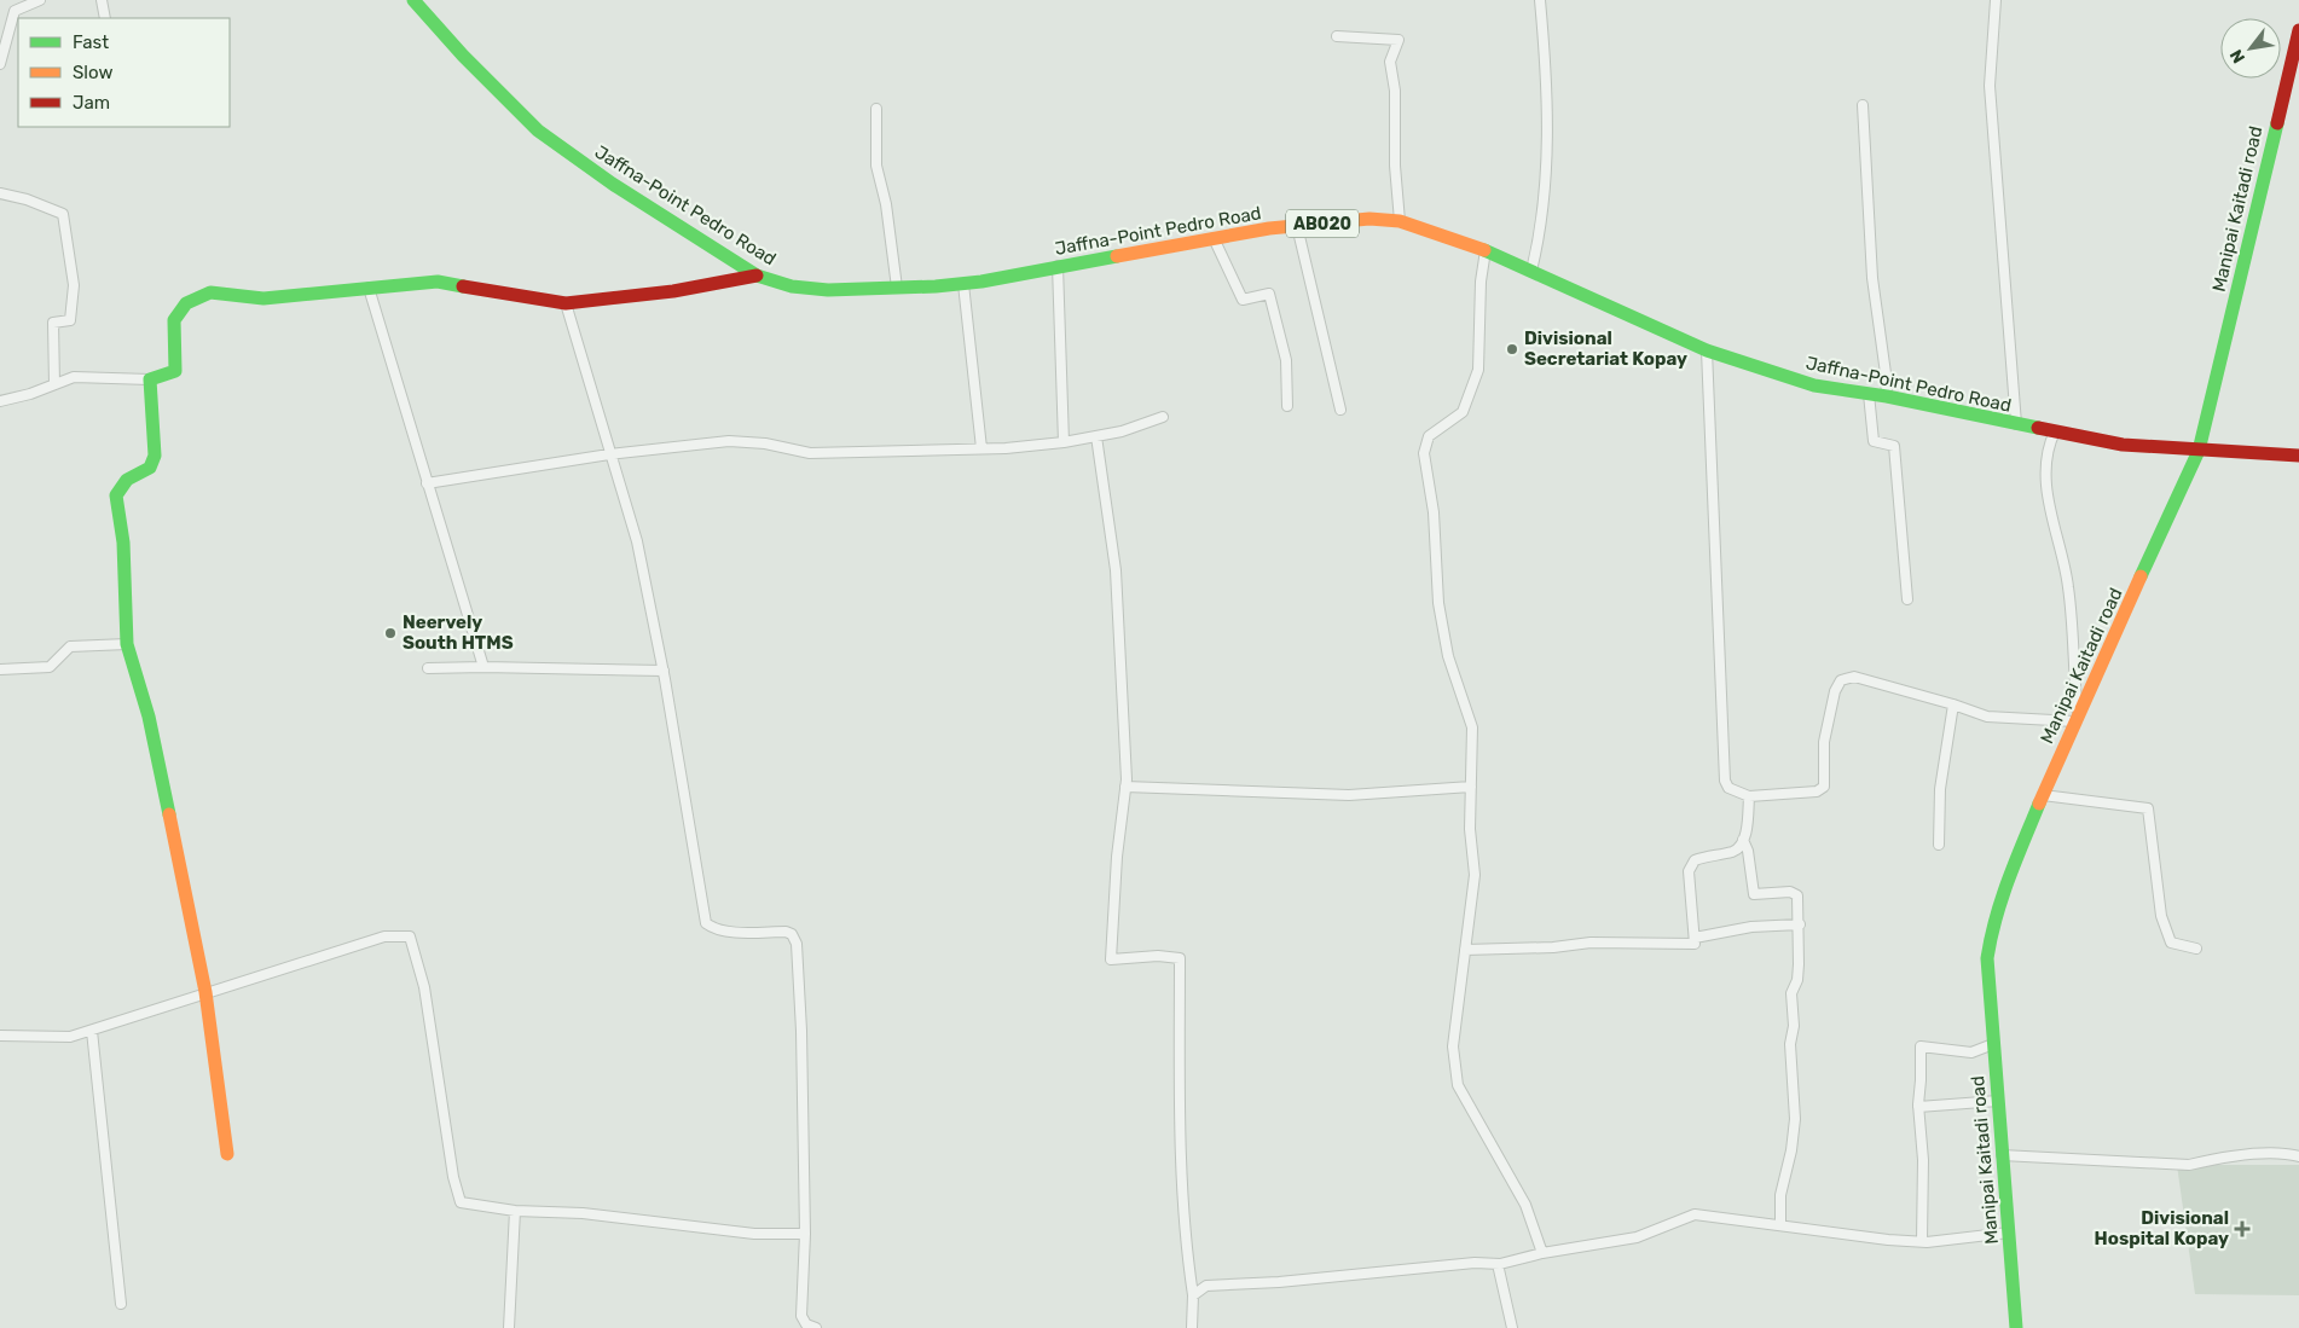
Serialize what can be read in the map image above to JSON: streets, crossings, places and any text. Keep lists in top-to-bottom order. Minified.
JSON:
{"streets":{"main road":["Jaffna-Point Pedro Road","Manipai Kaitadi road","AB020"]},"crossings":[["Jaffna-Point Pedro Road","Manipai Kaitadi road"]],"places":{"other":["Divisional Secretariat Kopay","Neervely South HTMS"],"health":["Divisional Hospital Kopay"]},"legend":["Fast","Slow","Jam"],"north":"bottom left"}
